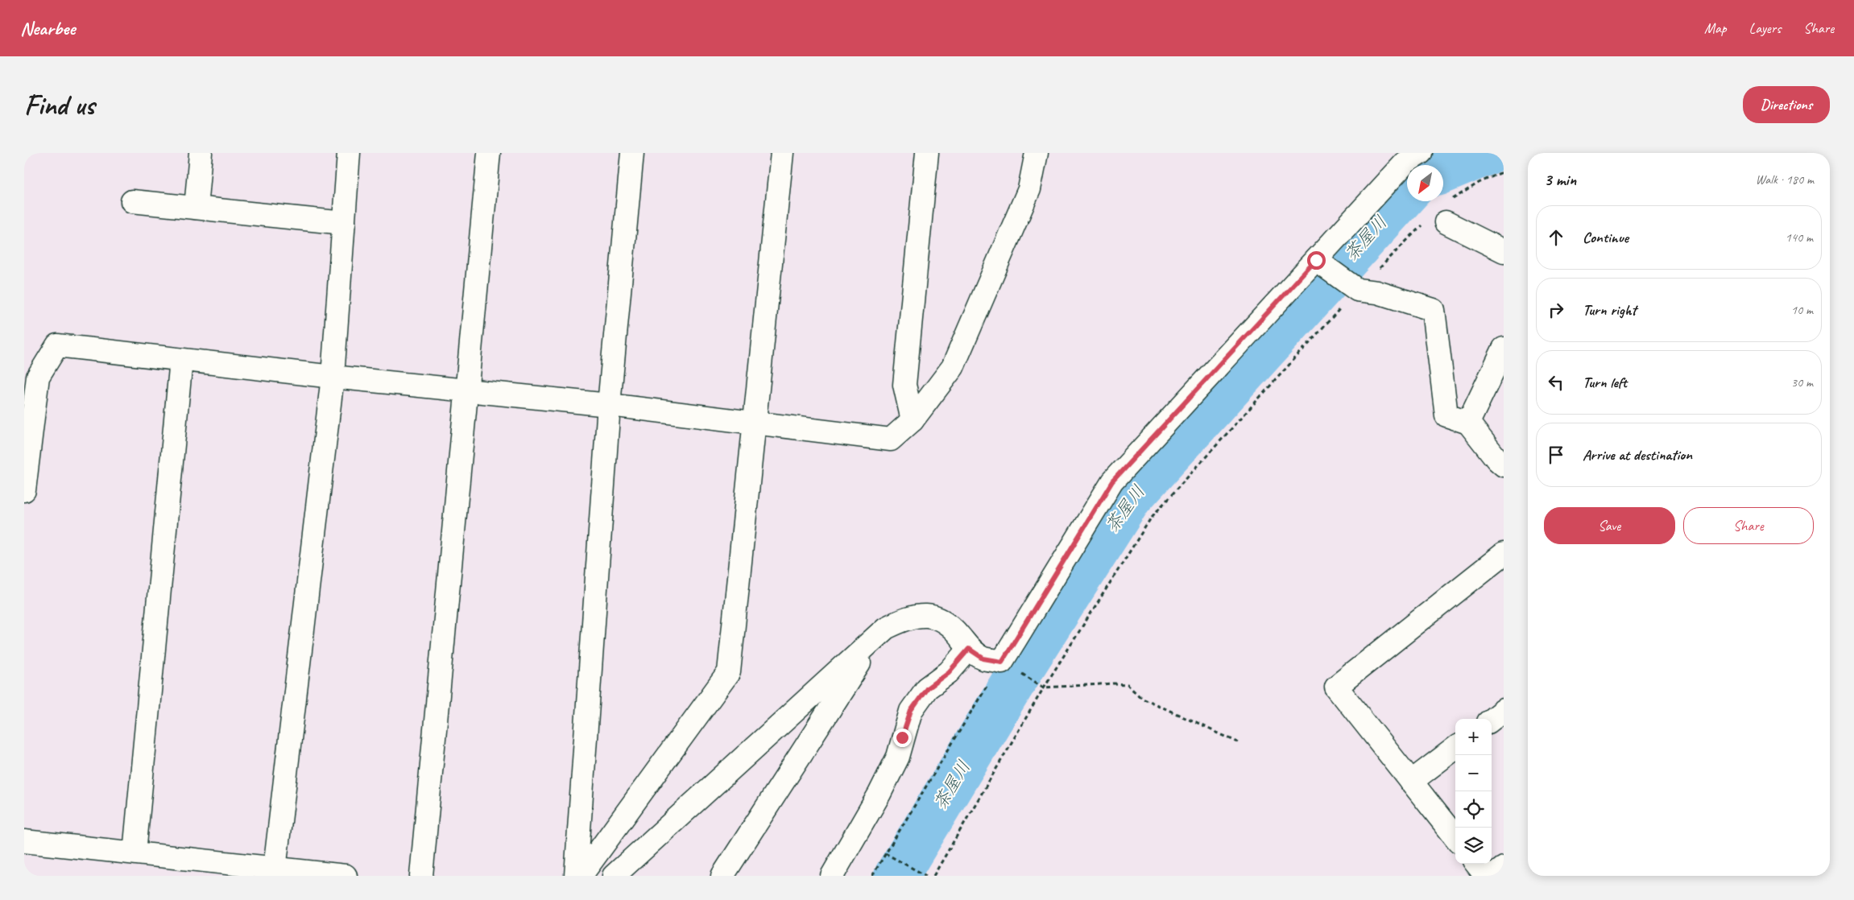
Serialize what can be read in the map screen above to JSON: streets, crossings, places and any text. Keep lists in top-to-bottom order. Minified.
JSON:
{"water":["茶屋川"],"north":"bottom left","page":{"header":"Nearbee","nav":["Map","Layers","Share"],"buttons":["Directions",["Save","Share"]],"title":"Find us","heading":["3 min","Walk · 180 m"],"list":[["Continue","140 m"],["Turn right","10 m"],["Turn left","30 m"],"Arrive at destination"],"map_buttons":["+","−"]}}
